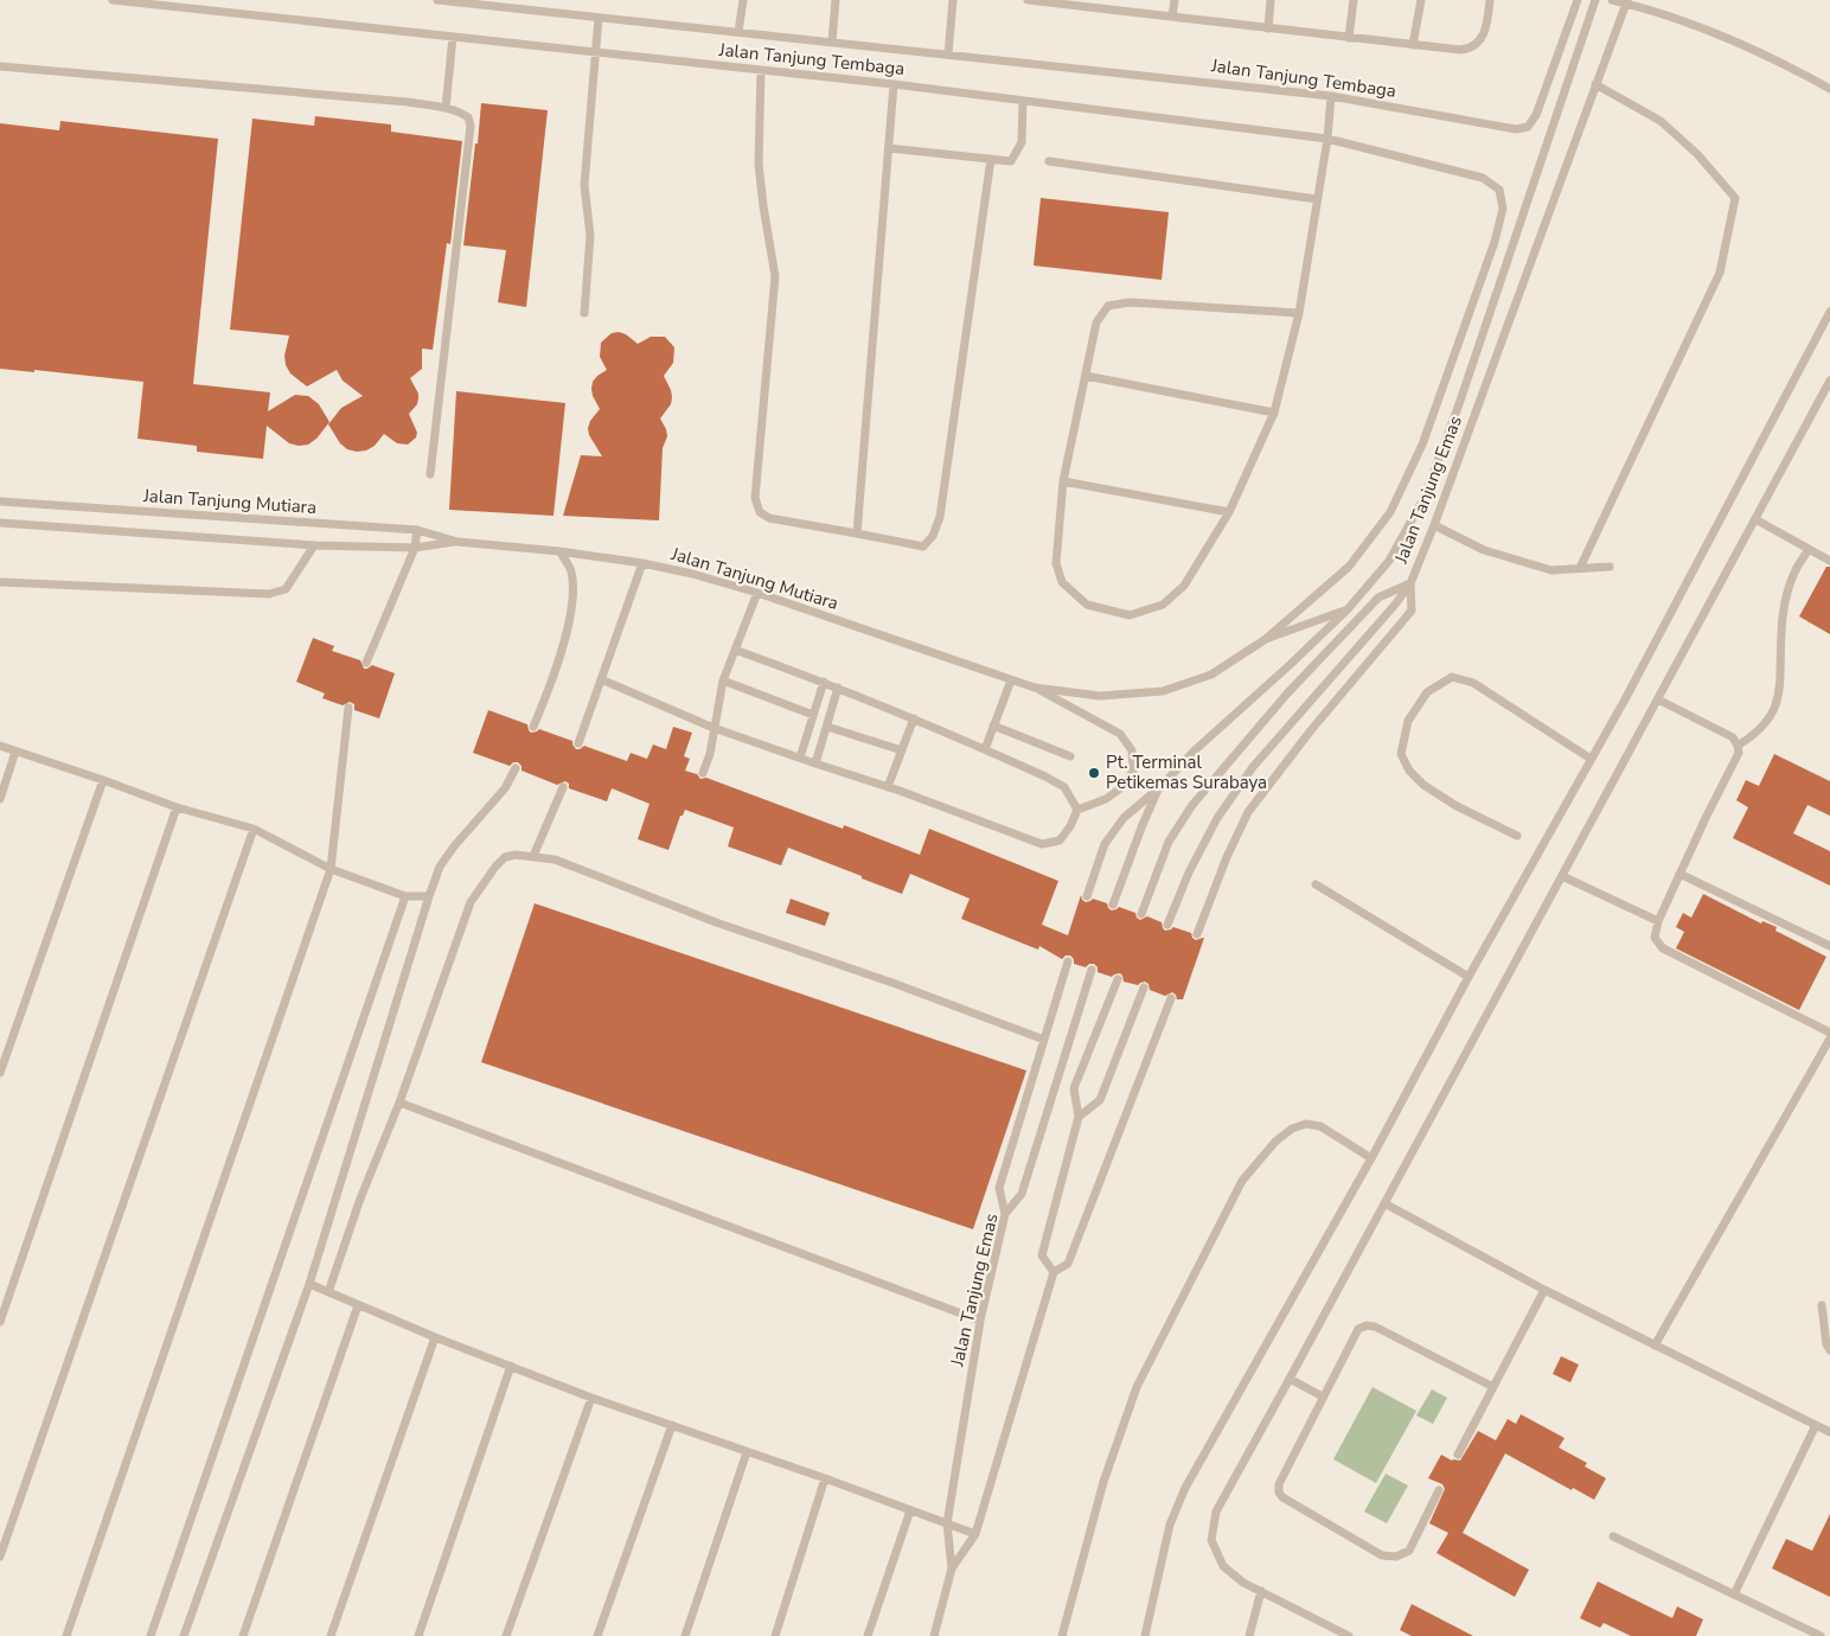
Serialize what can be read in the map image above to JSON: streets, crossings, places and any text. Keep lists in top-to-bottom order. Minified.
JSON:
{"streets":{"lane":["Jalan Tanjung Tembaga","Jalan Tanjung Emas","Jalan Tanjung Mutiara"]},"crossings":[["Jalan Tanjung Tembaga","Jalan Tanjung Mutiara"],["Jalan Tanjung Emas","Jalan Tanjung Mutiara"]],"places":["Pt. Terminal Petikemas Surabaya"]}
